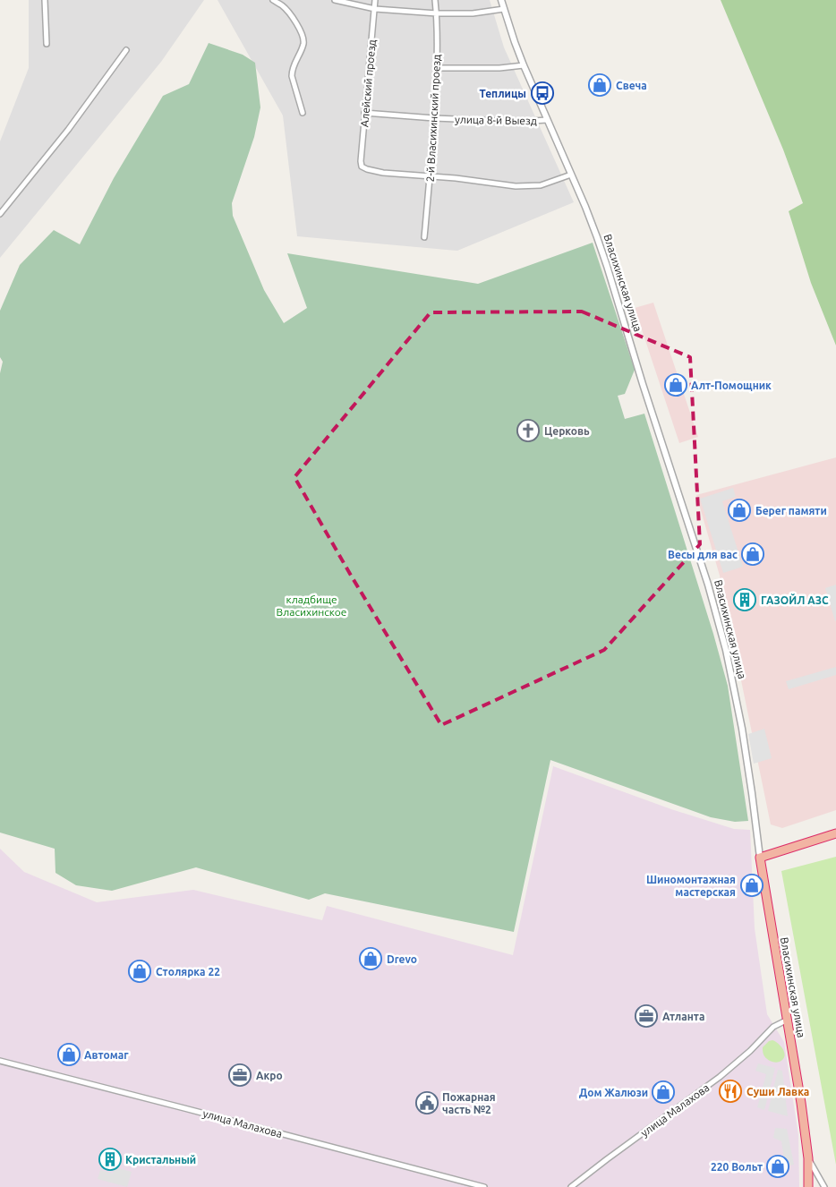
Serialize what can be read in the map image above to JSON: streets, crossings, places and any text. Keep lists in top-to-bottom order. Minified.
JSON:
{"streets":{"highway":["Власихинская улица"],"street":["Алейский проезд","2-й Власихинский проезд","улица 8-й Выезд","улица Малахова"]},"crossings":[["Алейский проезд","2-й Власихинский проезд"],["Алейский проезд","улица 8-й Выезд"],["2-й Власихинский проезд","улица 8-й Выезд"],["улица 8-й Выезд","Власихинская улица"],["Власихинская улица","улица Малахова"]],"parks":["кладбище Власихинское"],"places":{"shop":["Свеча","Алт-Помощник","Берег памяти","Весы для вас","Шиномонтажная мастерская","Drevo","Столярка 22","Автомаг","Дом Жалюзи","220 Вольт"],"bus stop":["Теплицы"],"church":["Церковь"],"building":["ГАЗОЙЛ АЗС","Кристальный"],"office":["Атланта","Акро"],"restaurant":["Суши Лавка"],"public building":["Пожарная часть №2"]}}
